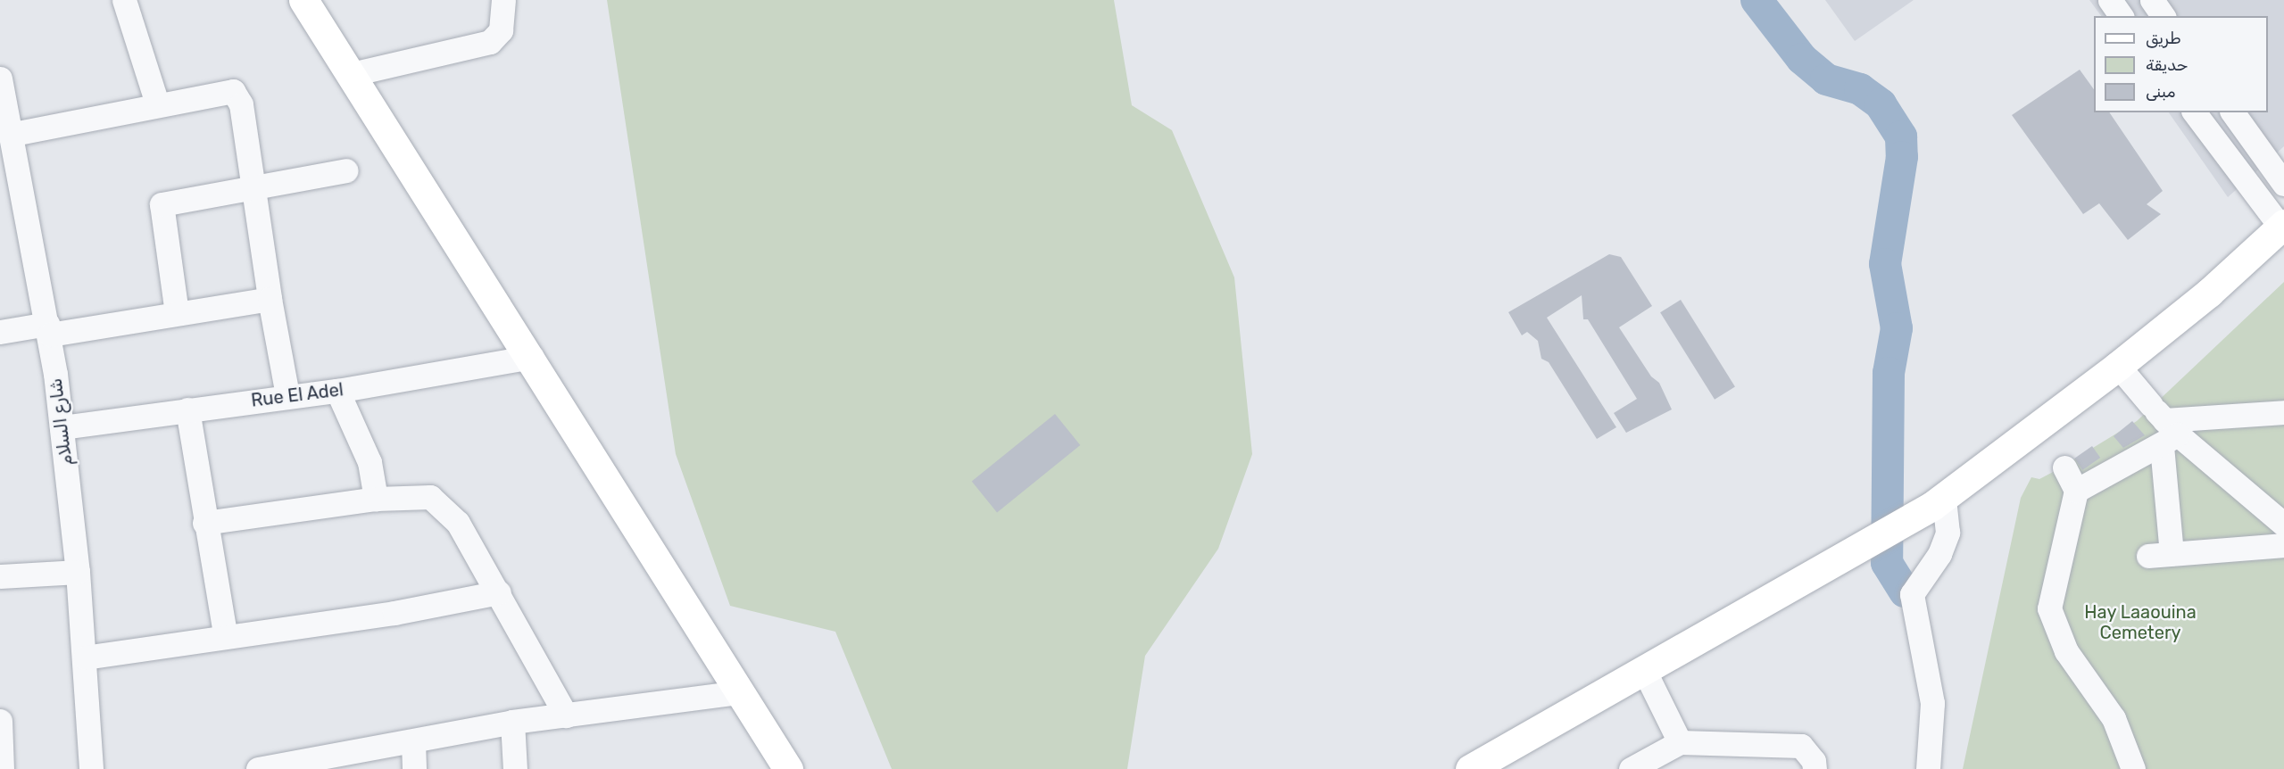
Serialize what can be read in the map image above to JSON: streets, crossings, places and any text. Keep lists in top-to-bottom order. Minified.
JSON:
{"streets":{"street":["Rue El Adel","شارع السلام"]},"crossings":[["Rue El Adel","شارع السلام"]],"parks":["Hay Laaouina Cemetery"],"legend":["طريق","حديقة","مبنى"]}
